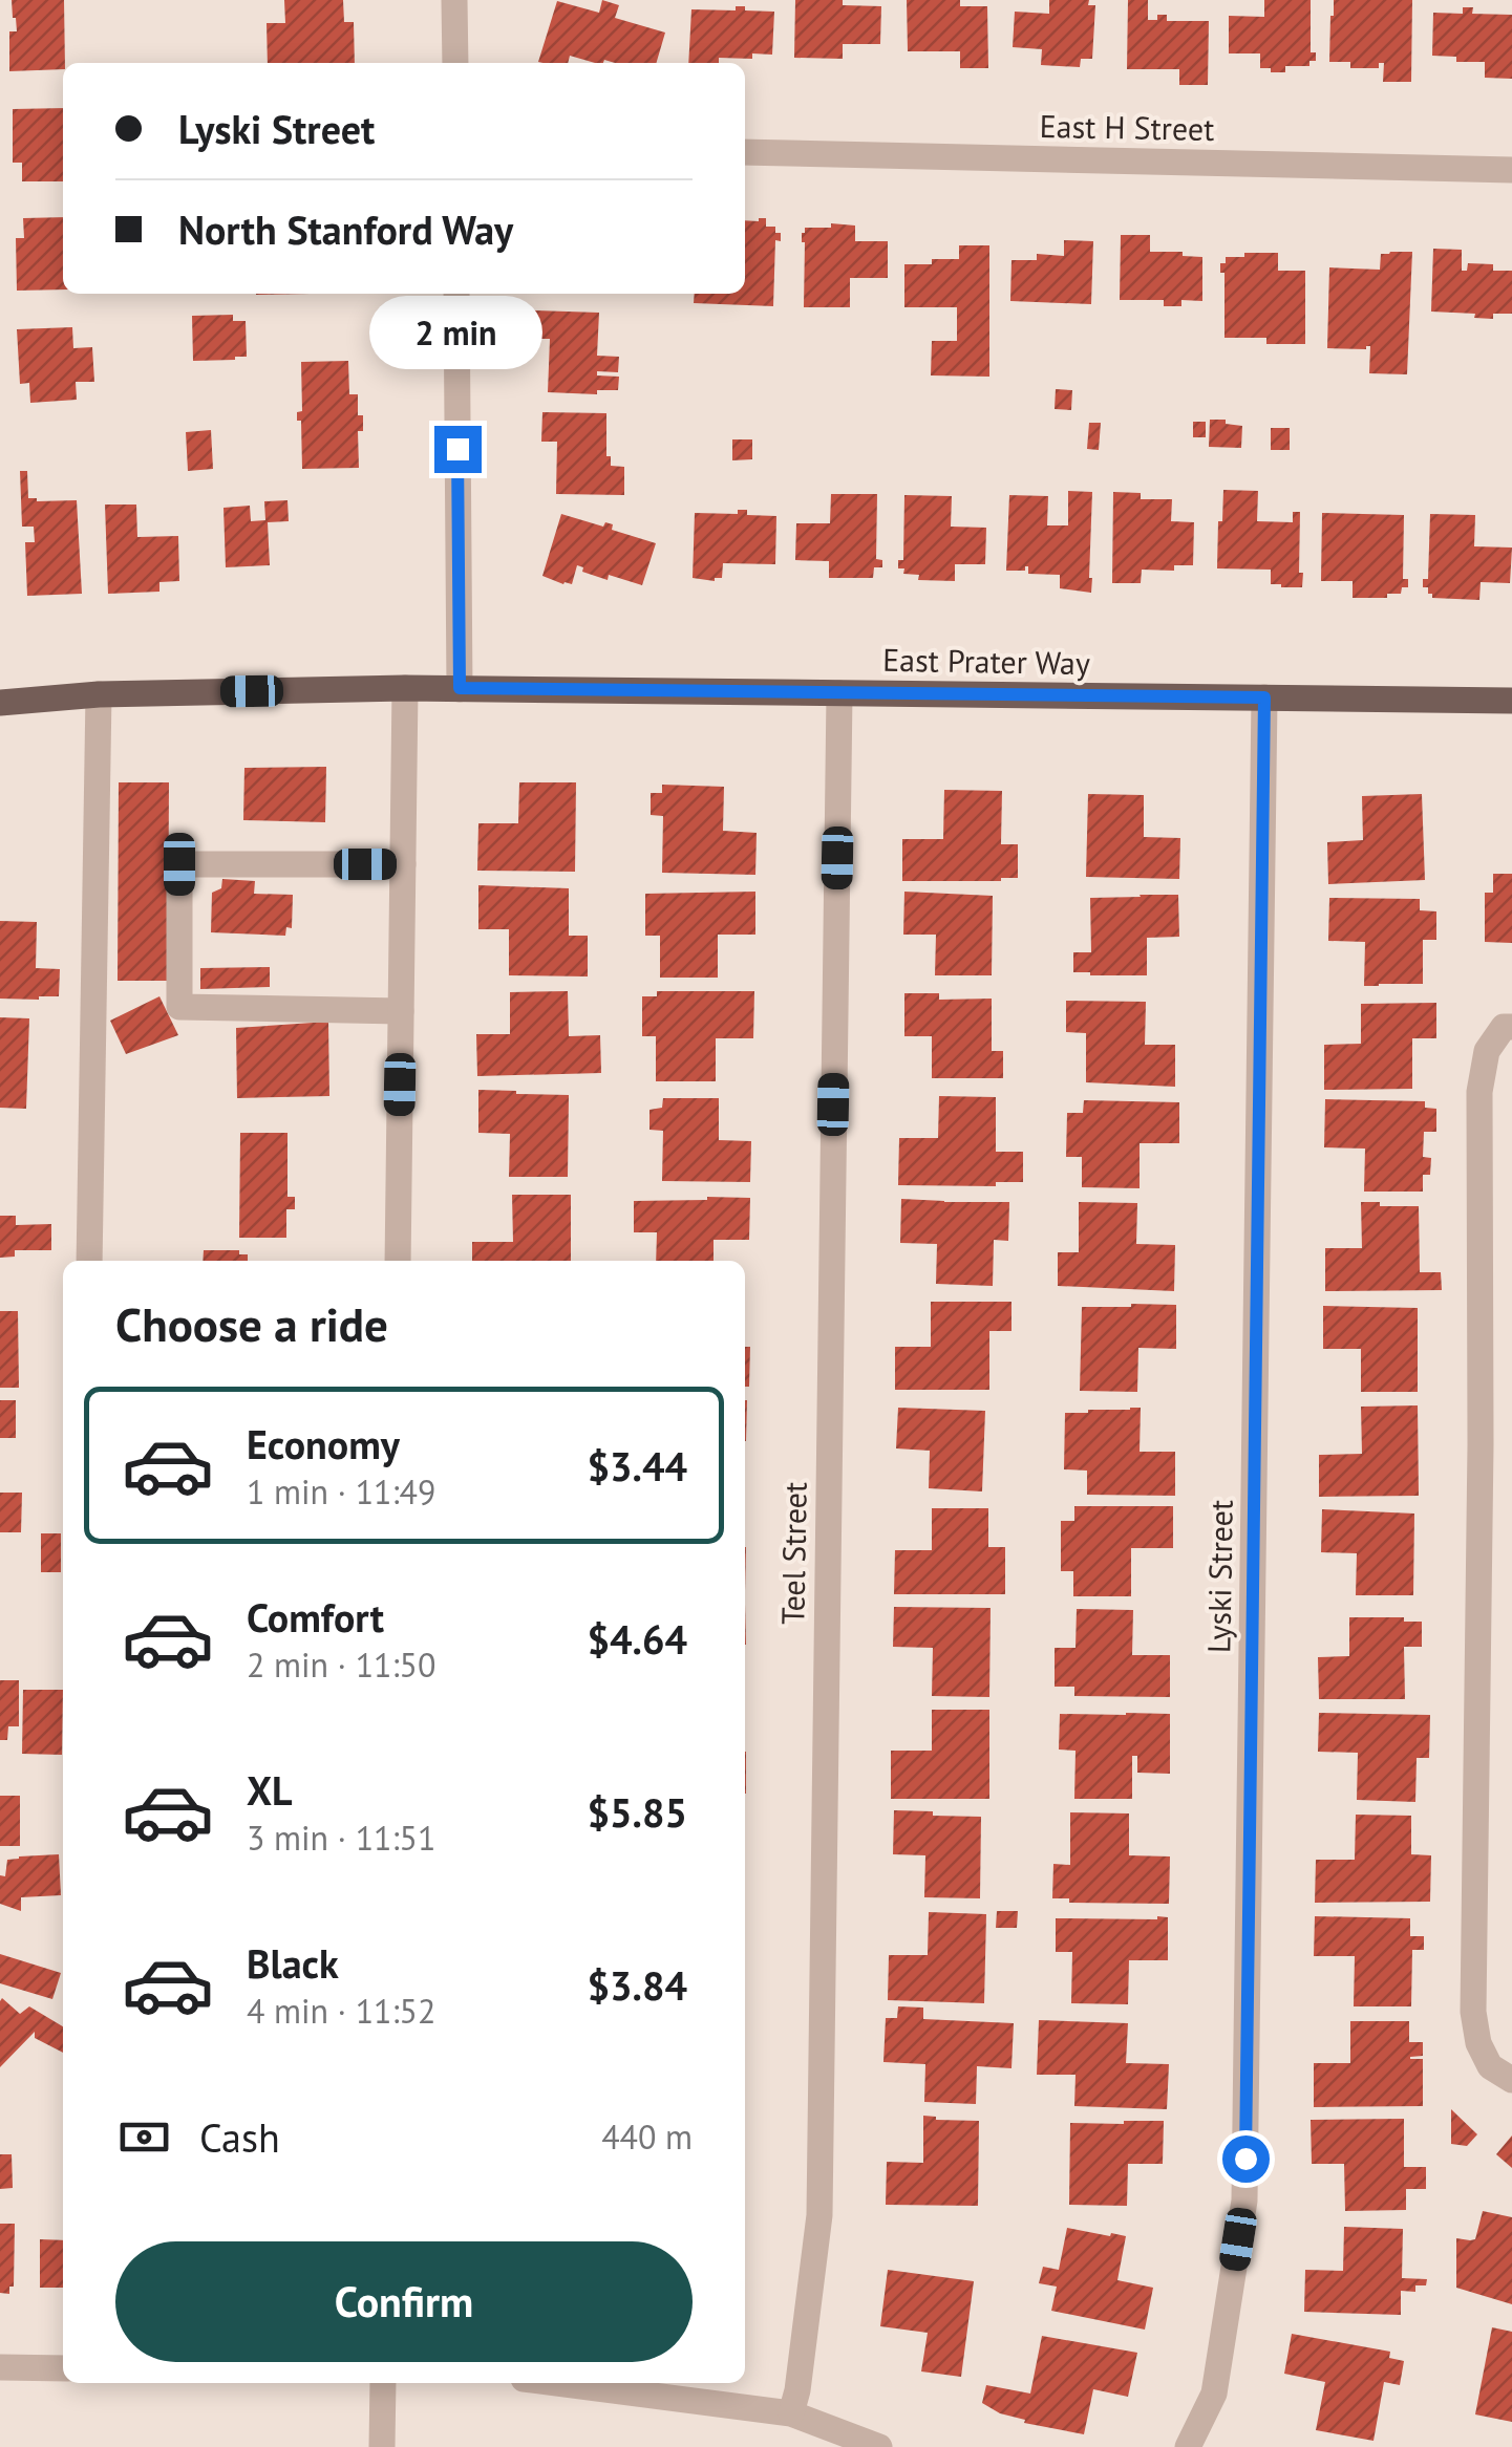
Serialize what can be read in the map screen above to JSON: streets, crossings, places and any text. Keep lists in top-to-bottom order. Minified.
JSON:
{"streets":{"main road":["East Prater Way"],"street":["East H Street","Teel Street","Lyski Street"]},"crossings":[["East Prater Way","Teel Street"],["East Prater Way","Lyski Street"]],"page":{"banner":["Lyski Street","North Stanford Way"],"bubble":"2 min","heading":"Choose a ride","list":[{"name":"Economy","note":"1 min · 11:49","value":"$3.44"},{"name":"Comfort","note":"2 min · 11:50","value":"$4.64"},{"name":"XL","note":"3 min · 11:51","value":"$5.85"},{"name":"Black","note":"4 min · 11:52","value":"$3.84"}],"pay":["Cash","440 m"],"buttons":"Confirm"}}
